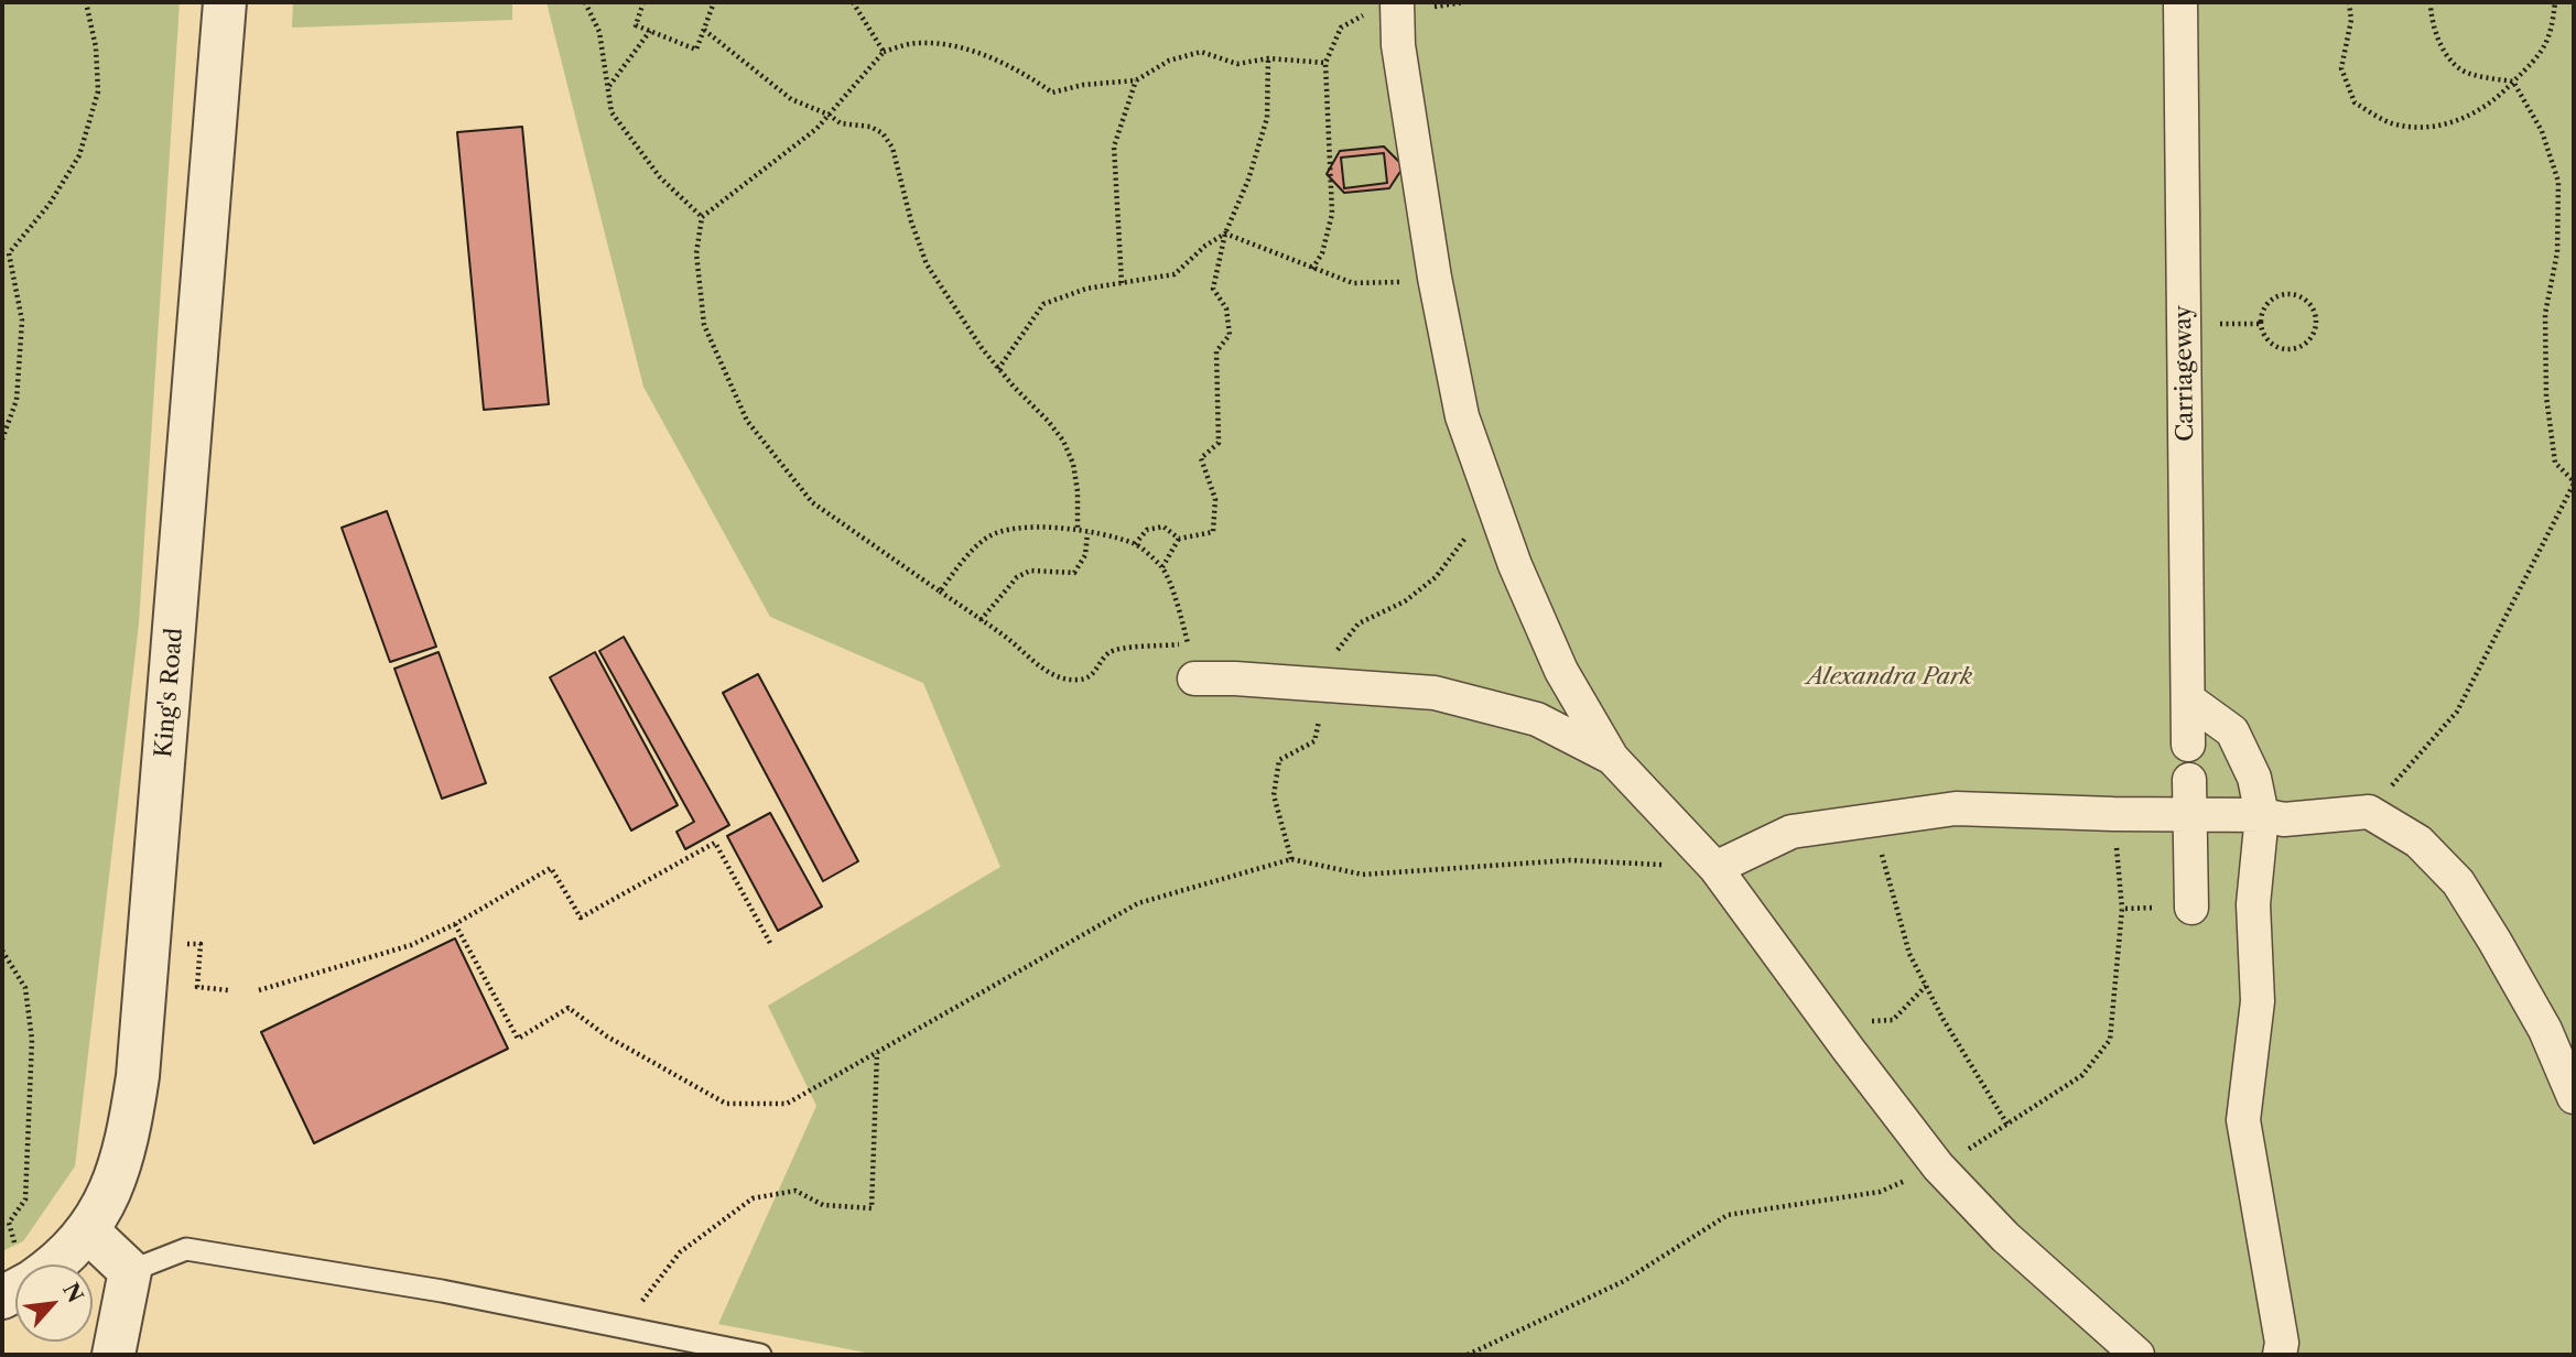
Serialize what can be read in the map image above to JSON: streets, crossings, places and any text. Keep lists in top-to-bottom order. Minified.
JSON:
{"streets":{"street":["Carriageway","King's Road"]},"parks":["Alexandra Park"],"north":"top right"}
